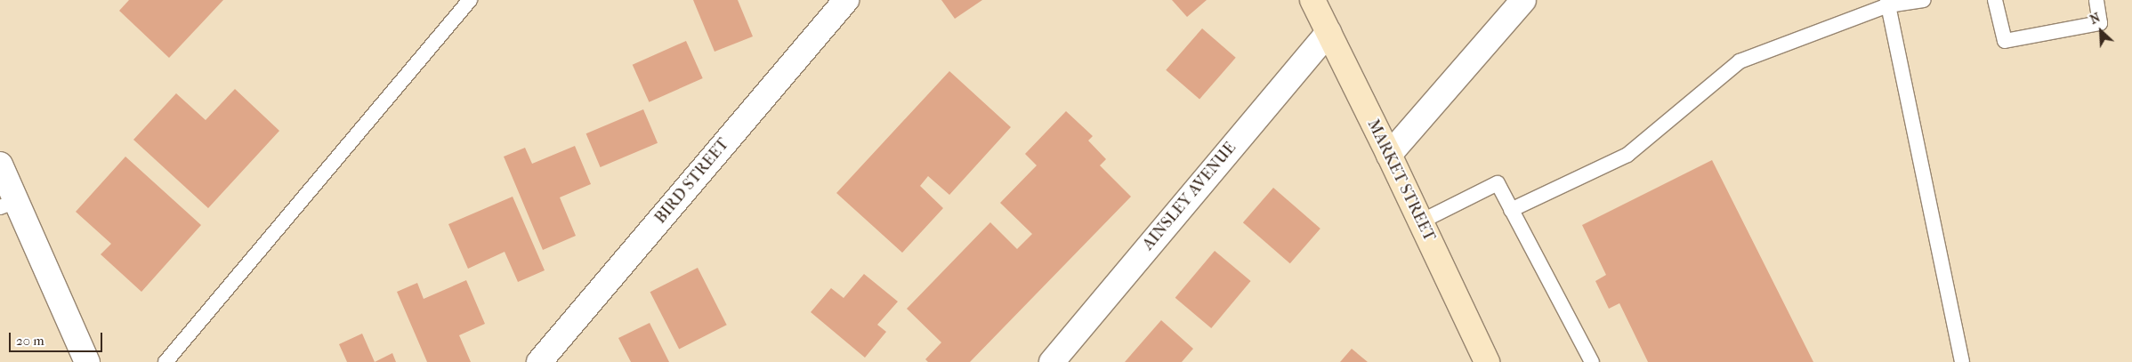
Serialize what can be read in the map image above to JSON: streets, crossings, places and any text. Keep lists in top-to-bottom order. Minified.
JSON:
{"streets":{"main road":["MARKET STREET"],"street":["BIRD STREET","AINSLEY AVENUE"]},"crossings":[["MARKET STREET","AINSLEY AVENUE"]],"scale_bar":"20 m","north":"top left"}
